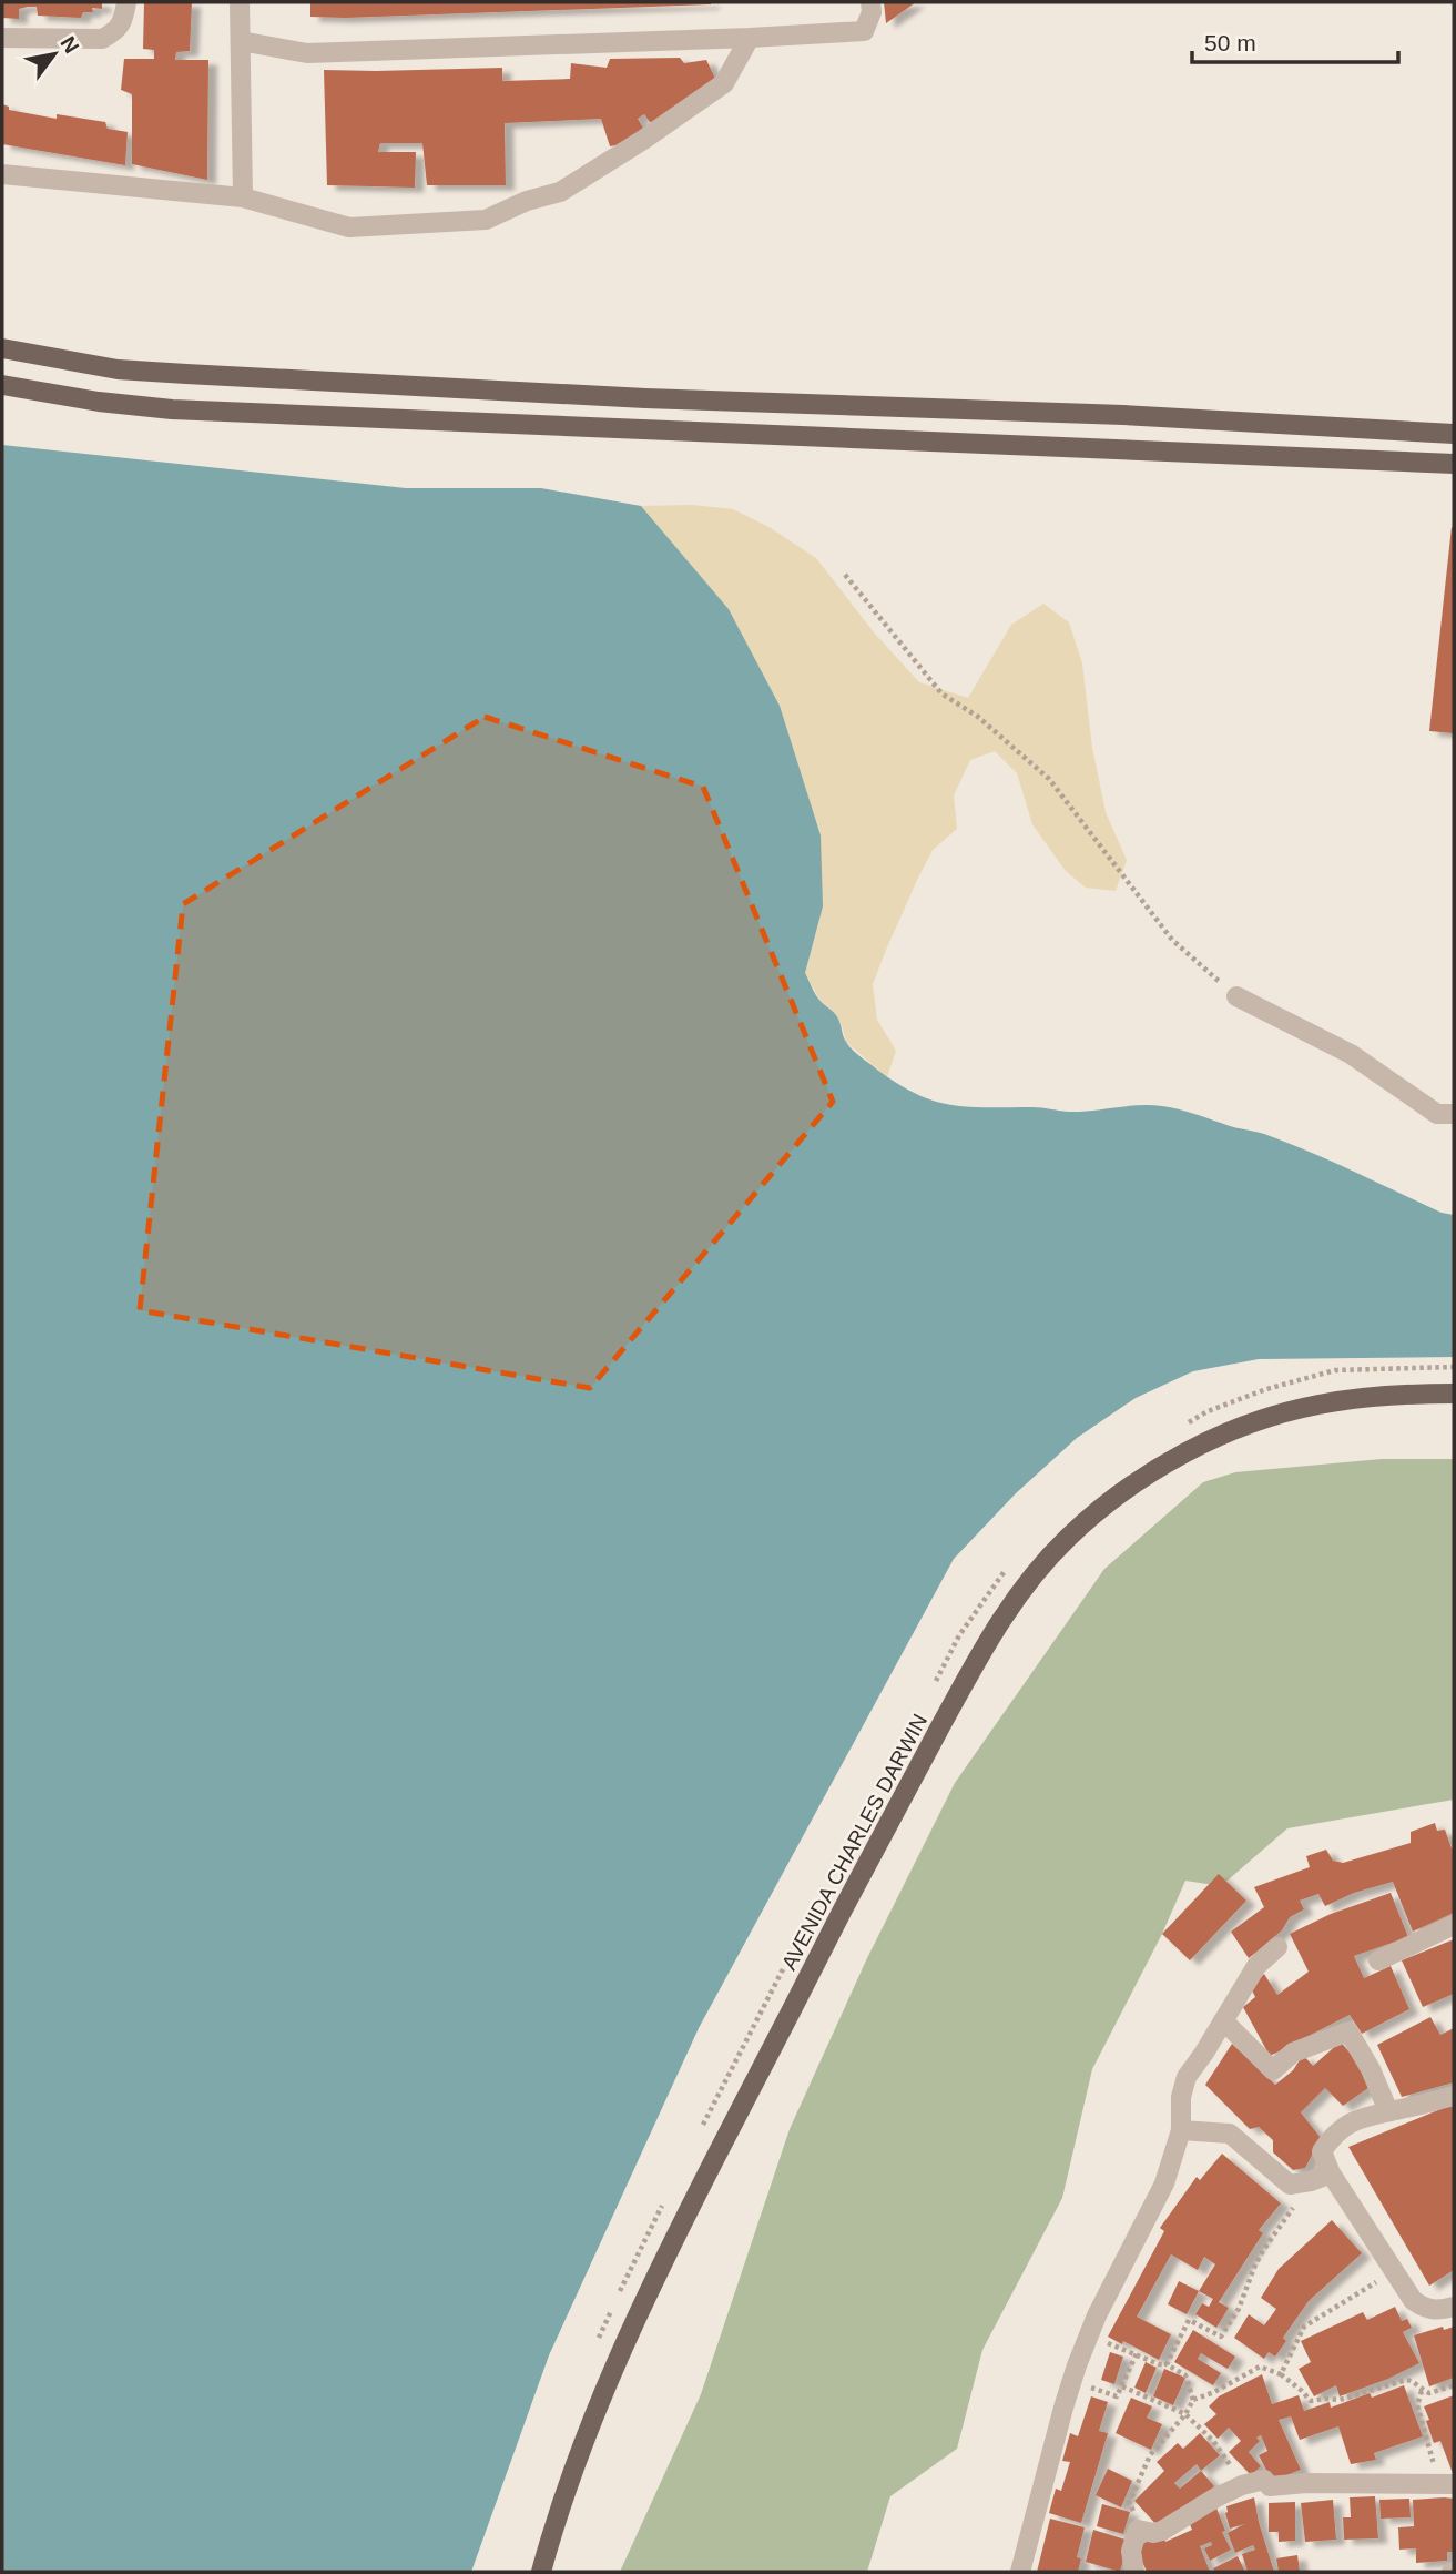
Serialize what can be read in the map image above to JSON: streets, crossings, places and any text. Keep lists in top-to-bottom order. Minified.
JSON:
{"streets":{"main road":["AVENIDA CHARLES DARWIN"]},"scale_bar":"50 m","north":"top right"}
